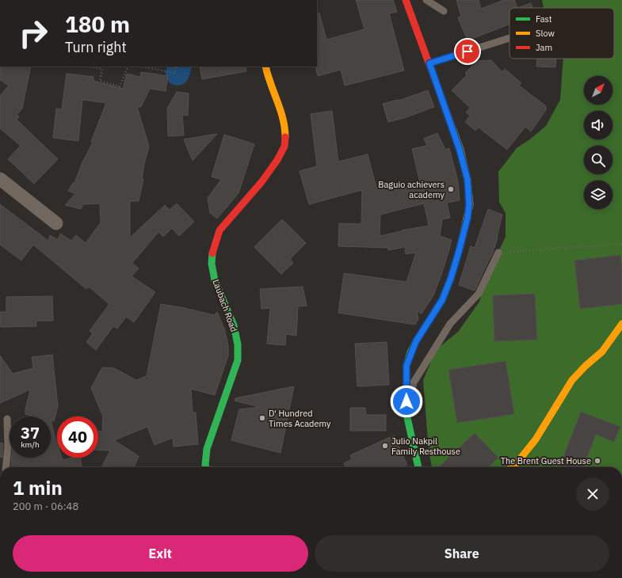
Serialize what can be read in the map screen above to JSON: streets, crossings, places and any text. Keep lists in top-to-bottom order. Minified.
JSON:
{"streets":{"street":["Laubach Road"]},"places":["Baguio achievers academy","D' Hundred Times Academy","Julio Nakpil Family Resthouse","The Brent Guest House"],"legend":["Fast","Slow","Jam"],"north":"top right","page":{"turn":["180 m","Turn right"],"speed":"37 km/h","limit":"40","heading":["1 min","200 m · 06:48"],"buttons":["Exit","Share"]}}
